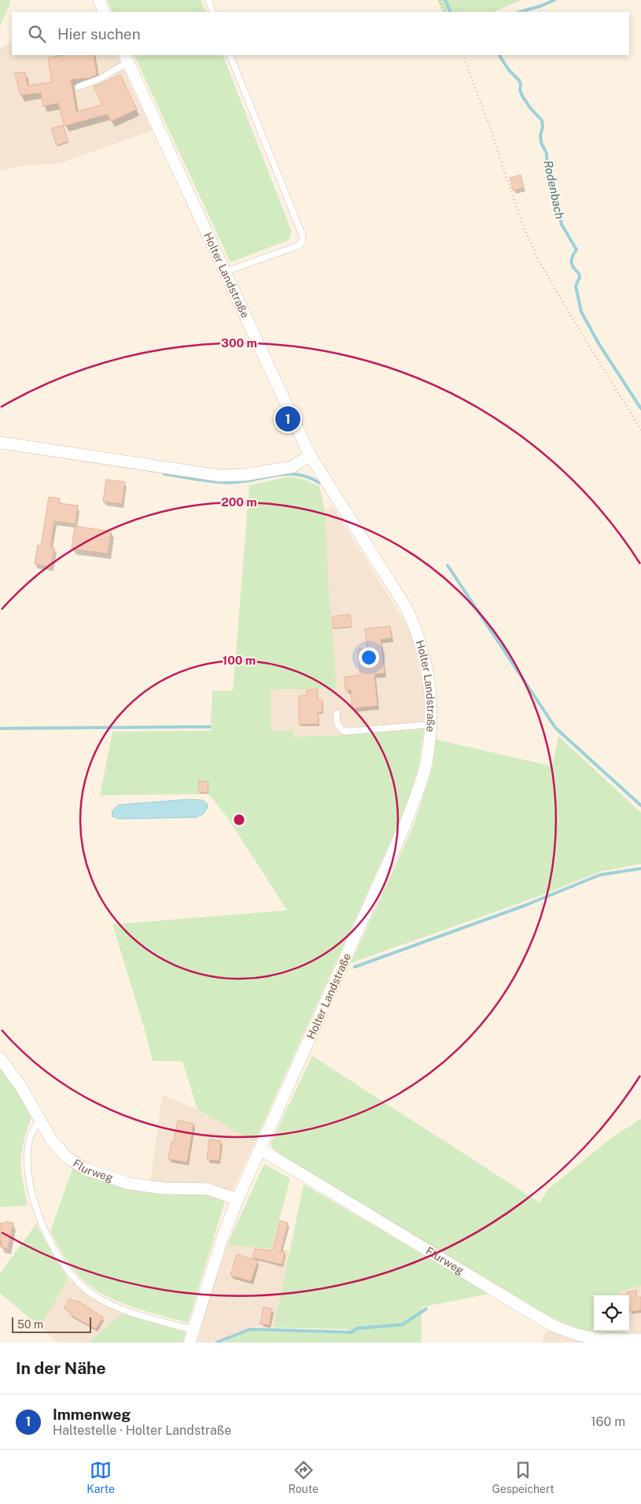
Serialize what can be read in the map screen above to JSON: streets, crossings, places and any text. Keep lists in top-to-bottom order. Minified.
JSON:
{"streets":{"street":["Holter Landstraße","Flurweg"]},"crossings":[["Holter Landstraße","Flurweg"]],"water":["Rodenbach"],"scale_bar":"50 m","page":{"search":"Hier suchen","pins":"1","scale":"50 m","heading":"In der Nähe","list":[{"mark":"1","name":"Immenweg","note":"Haltestelle · Holter Landstraße","value":"160 m"}],"nav":["Karte","Route","Gespeichert"]},"rings":["300 m","200 m","100 m"]}
